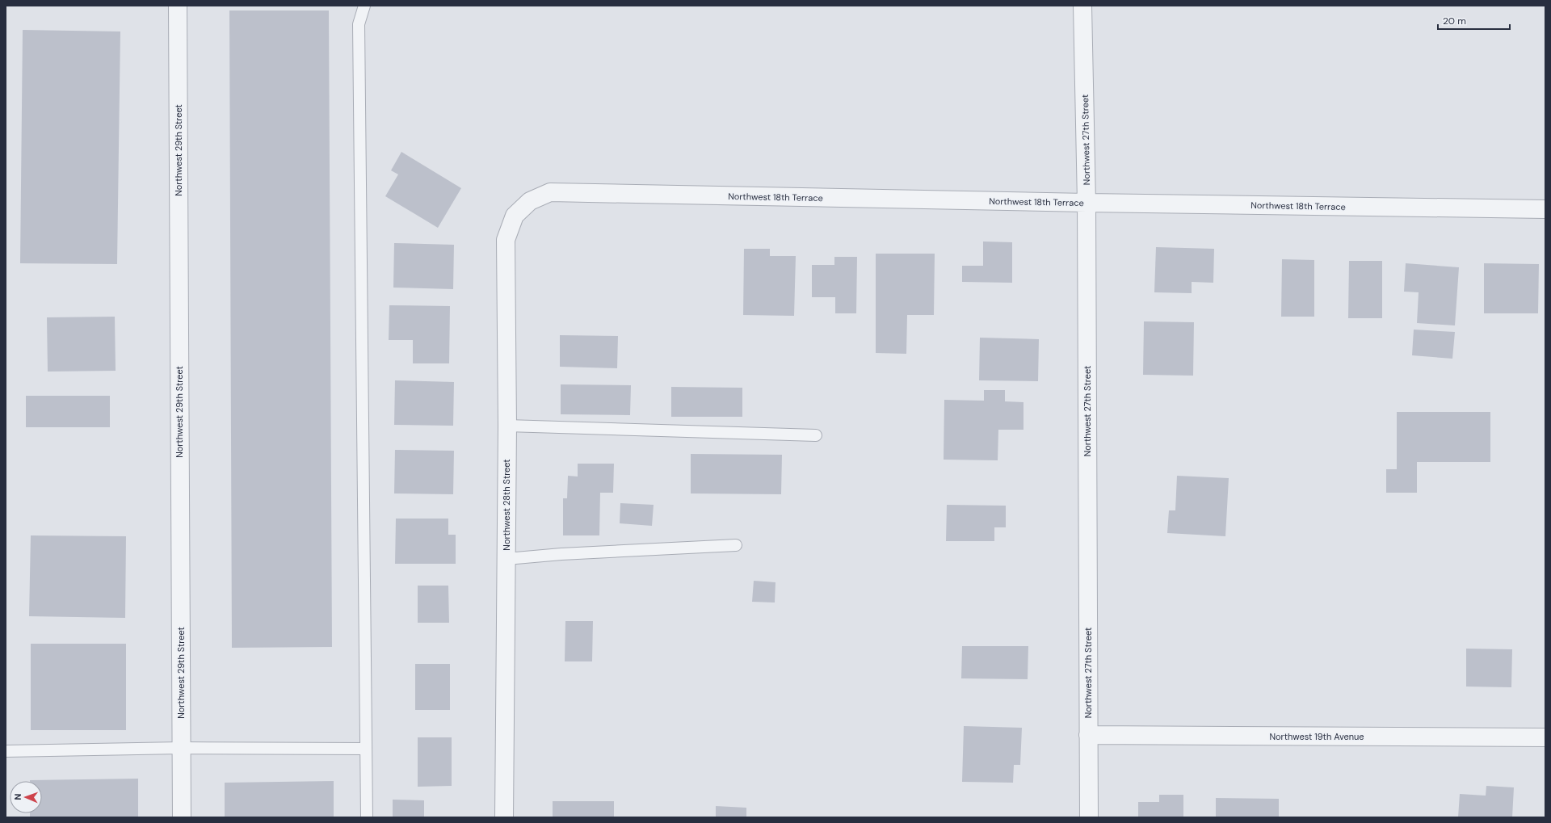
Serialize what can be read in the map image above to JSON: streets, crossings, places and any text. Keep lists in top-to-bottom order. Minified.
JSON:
{"streets":{"street":["Northwest 27th Street","Northwest 29th Street","Northwest 18th Terrace","Northwest 28th Street","Northwest 19th Avenue"]},"crossings":[["Northwest 27th Street","Northwest 18th Terrace"],["Northwest 27th Street","Northwest 19th Avenue"],["Northwest 18th Terrace","Northwest 28th Street"]],"scale_bar":"20 m","north":"left"}
